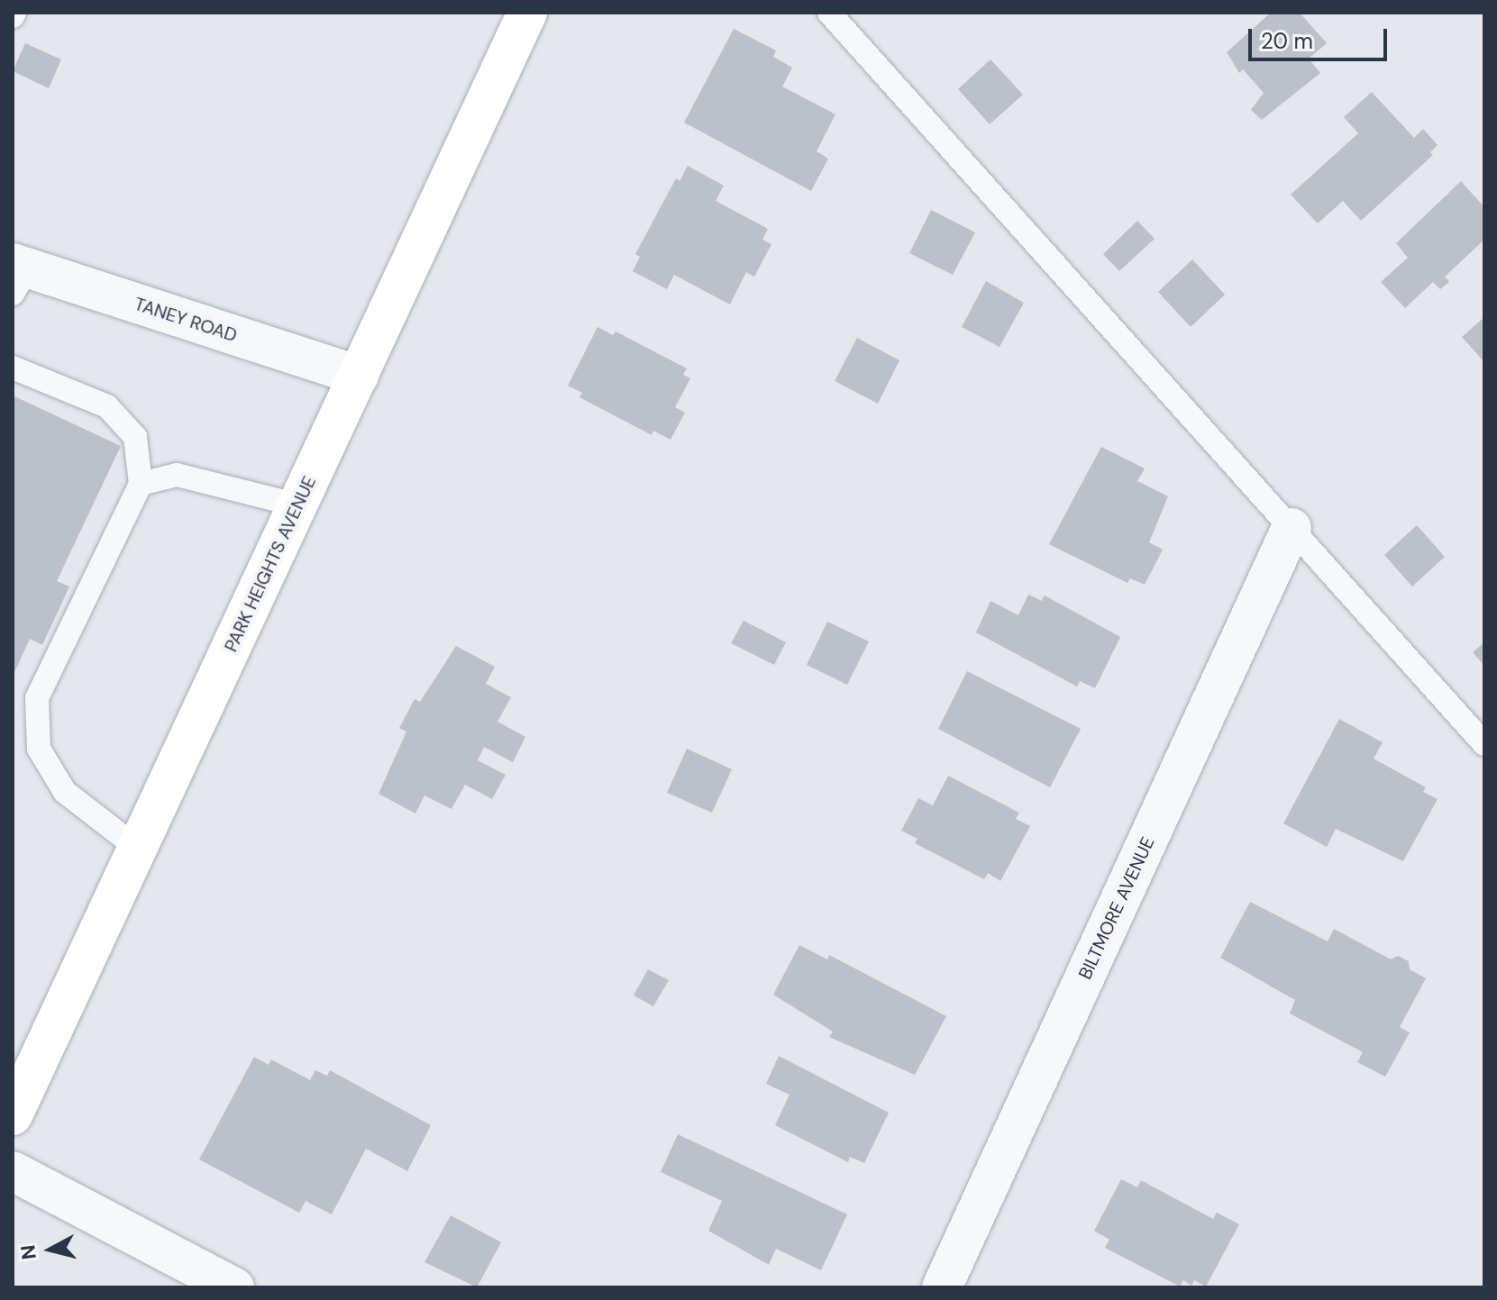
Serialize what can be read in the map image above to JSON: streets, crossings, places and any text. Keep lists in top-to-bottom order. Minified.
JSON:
{"streets":{"main road":["PARK HEIGHTS AVENUE"],"street":["TANEY ROAD","BILTMORE AVENUE"]},"crossings":[["TANEY ROAD","PARK HEIGHTS AVENUE"]],"scale_bar":"20 m","north":"left"}
